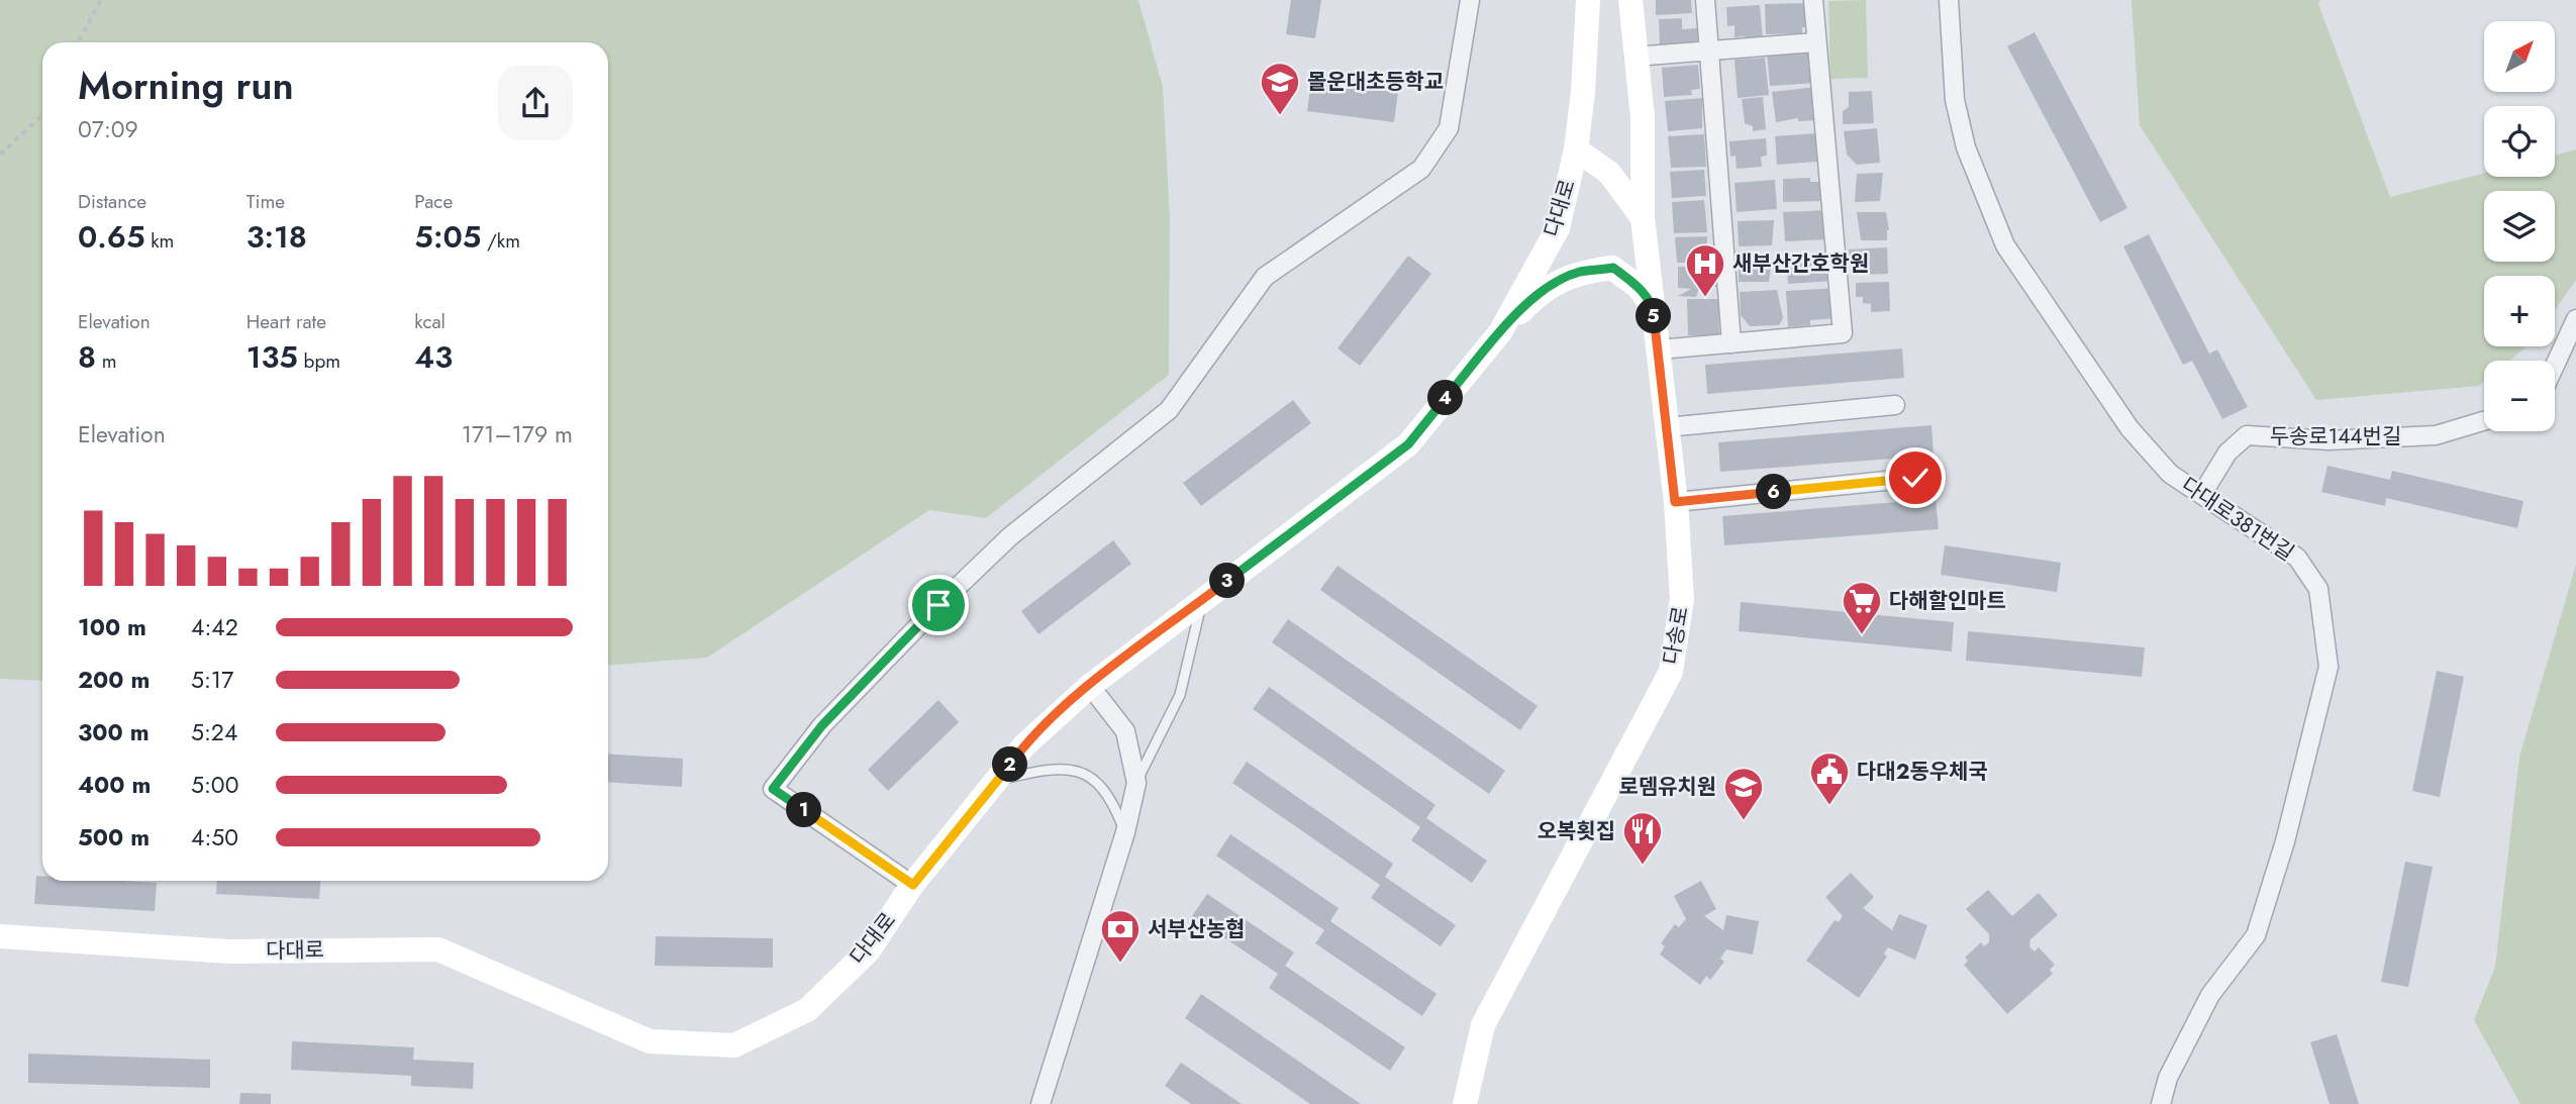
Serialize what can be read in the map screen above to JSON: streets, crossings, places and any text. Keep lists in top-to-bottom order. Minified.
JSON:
{"streets":{"main road":["다대로","다송로"],"street":["두송로144번길","다대로381번길"]},"crossings":[["두송로144번길","다대로381번길"]],"places":{"school or university":["몰운대초등학교","로뎀유치원"],"hospital":["새부산간호학원"],"supermarket":["다해할인마트"],"public building":["다대2동우체국"],"restaurant":["오복횟집"],"bank":["서부산농협"]},"north":"top right","page":{"map_buttons":["+","−"],"heading":["Morning run","07:09"],"stats":[["Distance","0.65 km"],["Time","3:18"],["Pace","5:05 /km"],["Elevation","8 m"],["Heart rate","135 bpm"],["kcal","43"]],"pins":["5","4","6","3","2","1"],"chart":["Elevation","171–179 m"],"list":[{"name":"100 m","note":"4:42"},{"name":"200 m","note":"5:17"},{"name":"300 m","note":"5:24"},{"name":"400 m","note":"5:00"},{"name":"500 m","note":"4:50"}]}}
